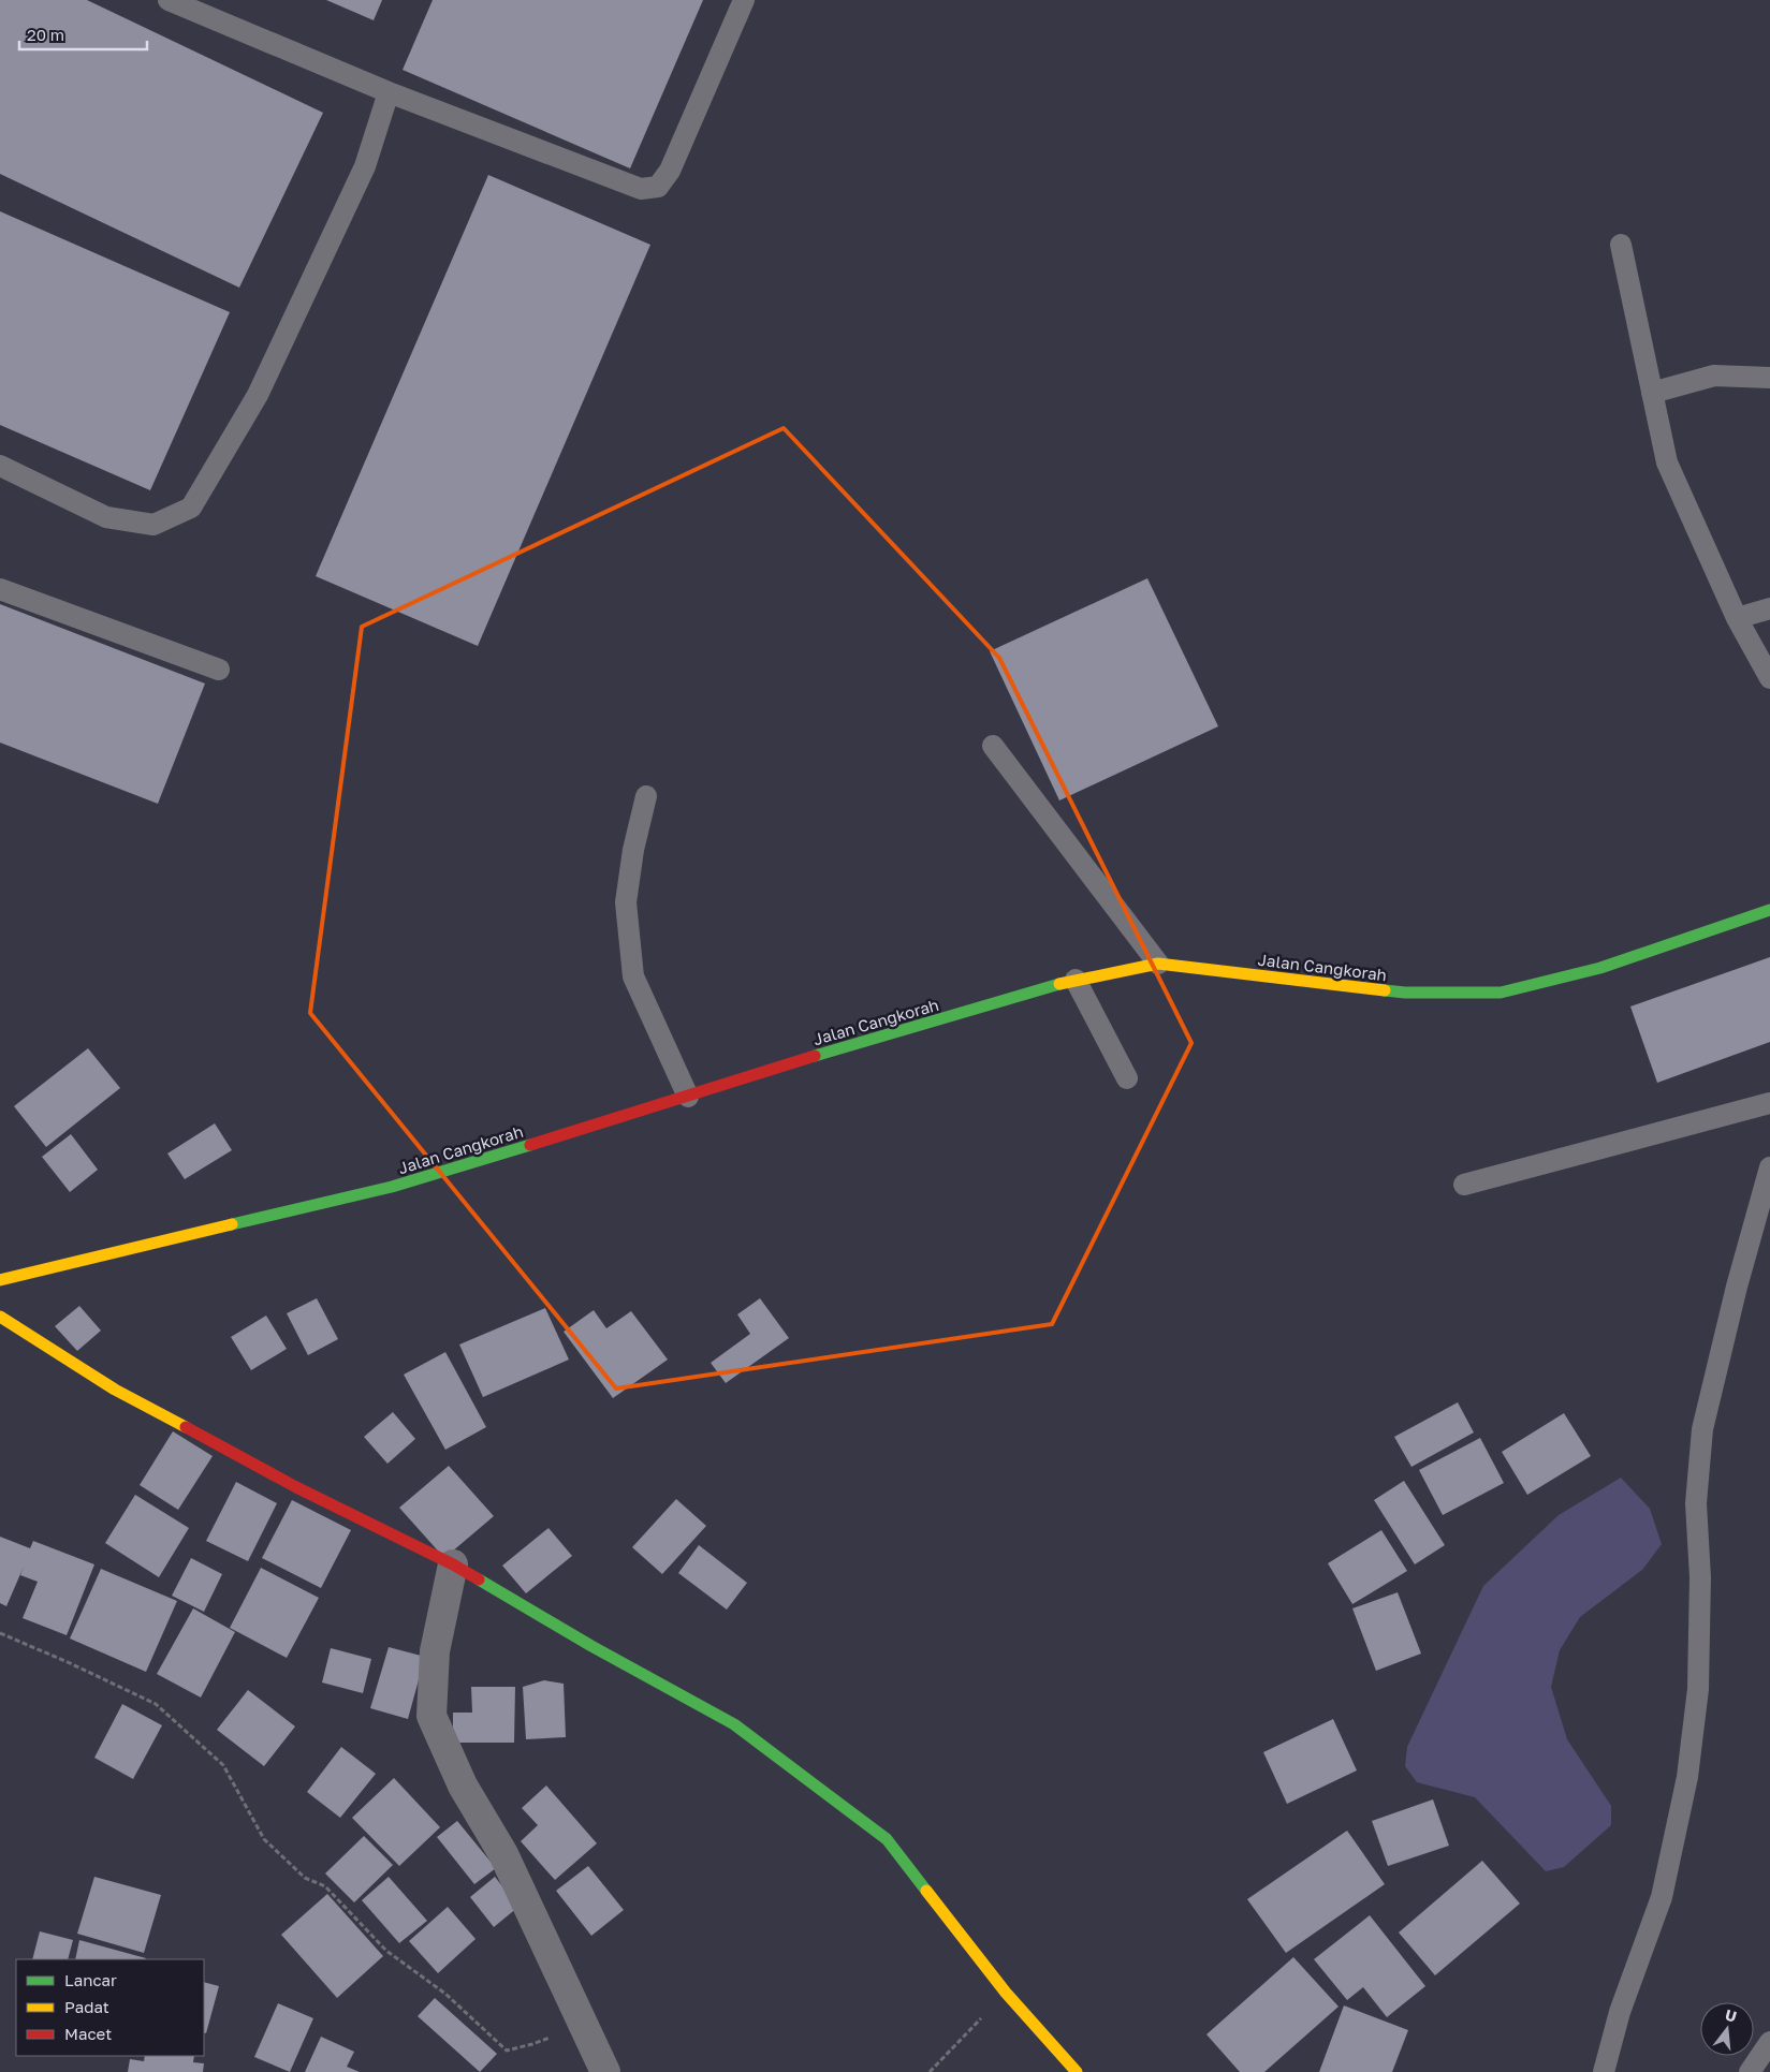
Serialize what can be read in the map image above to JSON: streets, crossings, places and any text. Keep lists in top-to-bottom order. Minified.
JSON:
{"streets":{"main road":["Jalan Cangkorah"]},"legend":["Lancar","Padat","Macet"],"scale_bar":"20 m","north":"top"}
